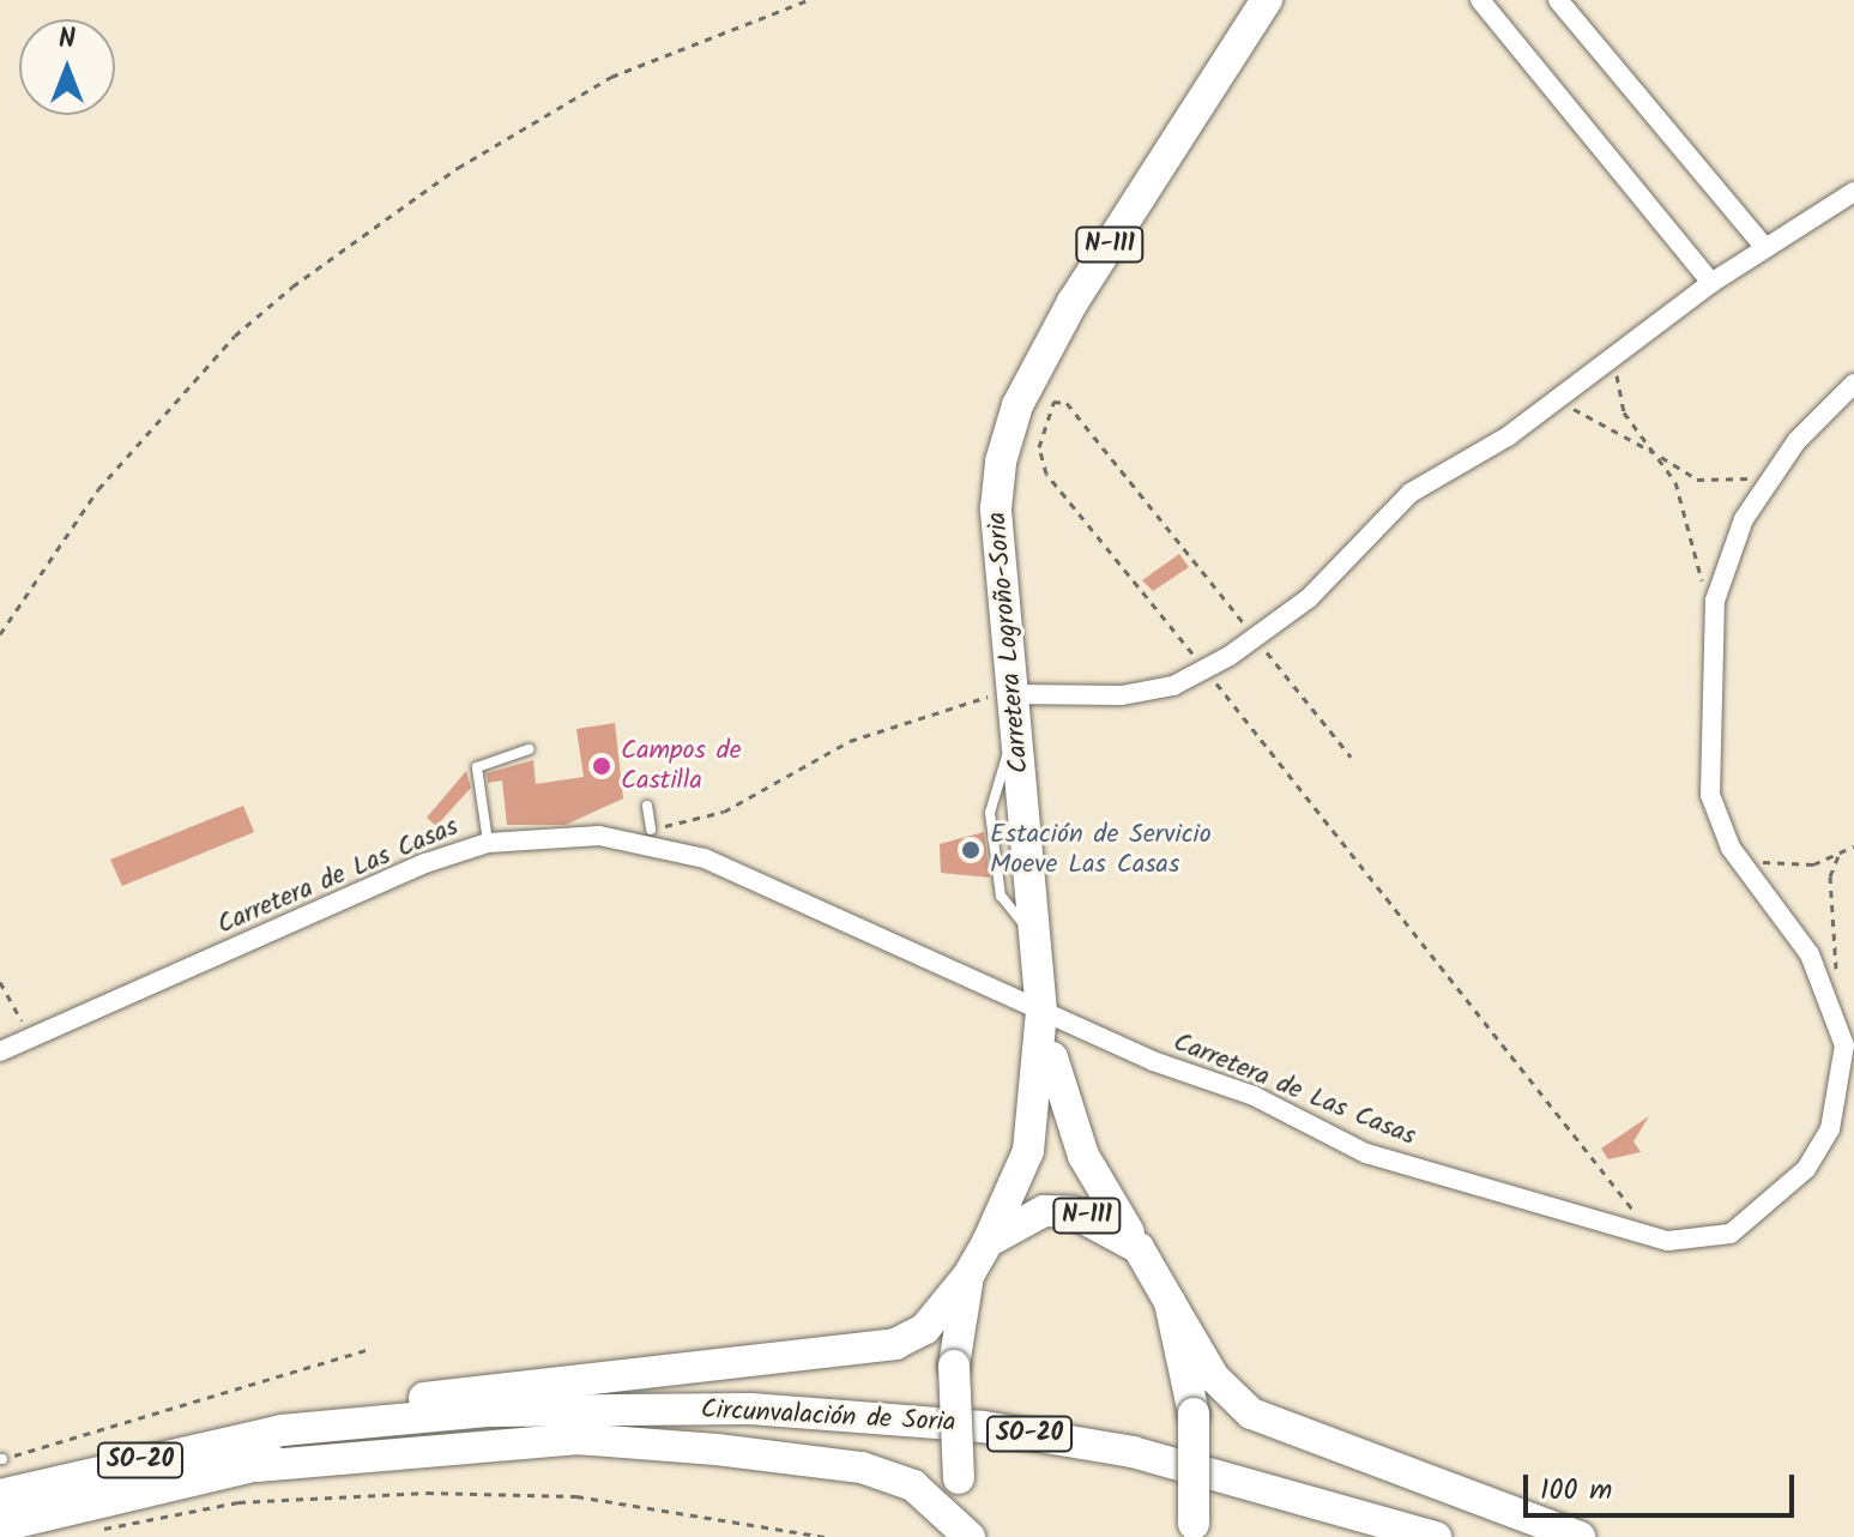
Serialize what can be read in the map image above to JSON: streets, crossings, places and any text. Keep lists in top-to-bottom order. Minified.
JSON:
{"streets":{"highway":["N-111","Carretera Logroño-Soria","Circunvalación de Soria","SO-20"],"street":["Carretera de Las Casas"]},"crossings":[["N-111","Carretera Logroño-Soria"],["N-111","SO-20"],["Carretera Logroño-Soria","Carretera de Las Casas"],["Circunvalación de Soria","SO-20"]],"places":["Campos de Castilla","Estación de Servicio Moeve Las Casas"],"scale_bar":"100 m","north":"top"}
